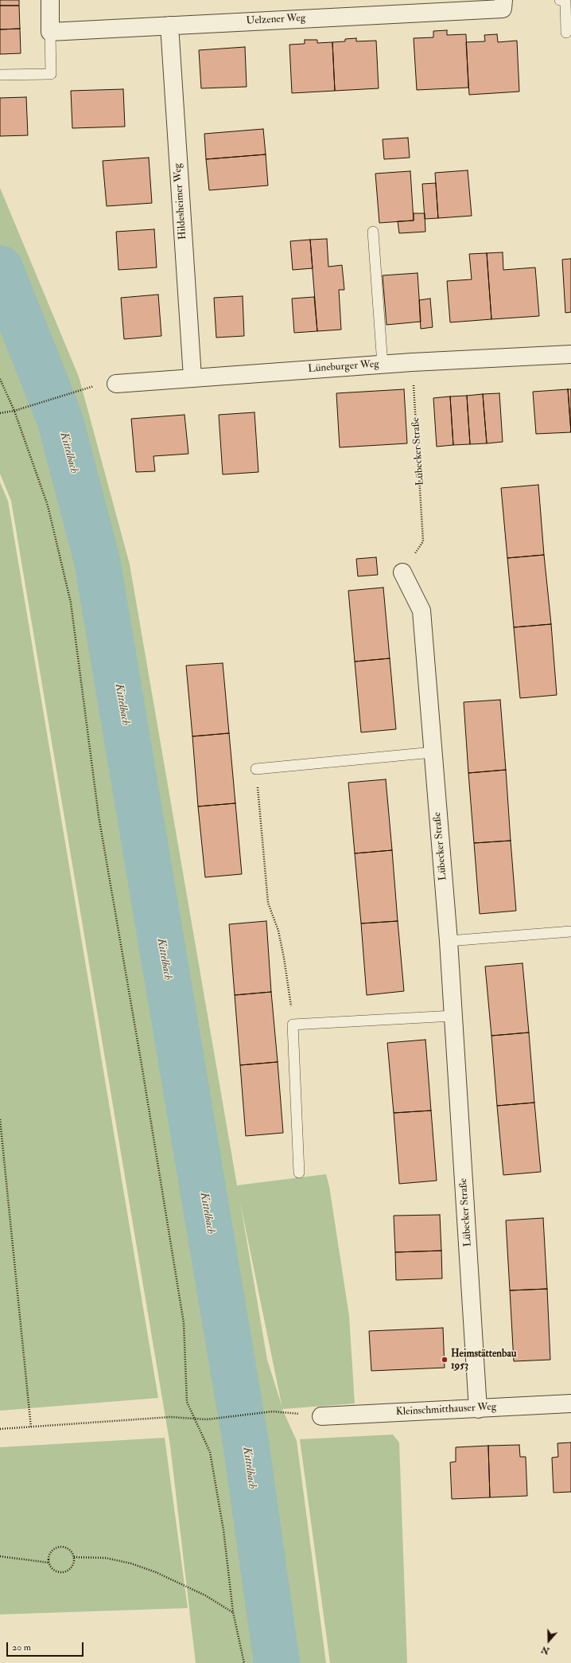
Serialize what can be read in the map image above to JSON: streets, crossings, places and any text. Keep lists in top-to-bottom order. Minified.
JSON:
{"streets":{"street":["Uelzener Weg","Hildesheimer Weg","Lüneburger Weg","Lübecker Straße","Kleinschmitthauser Weg"]},"crossings":[["Uelzener Weg","Hildesheimer Weg"],["Hildesheimer Weg","Lüneburger Weg"],["Lüneburger Weg","Lübecker Straße"],["Lübecker Straße","Kleinschmitthauser Weg"]],"water":["Kittelbach"],"places":["Heimstättenbau 1953"],"scale_bar":"20 m","north":"bottom"}
